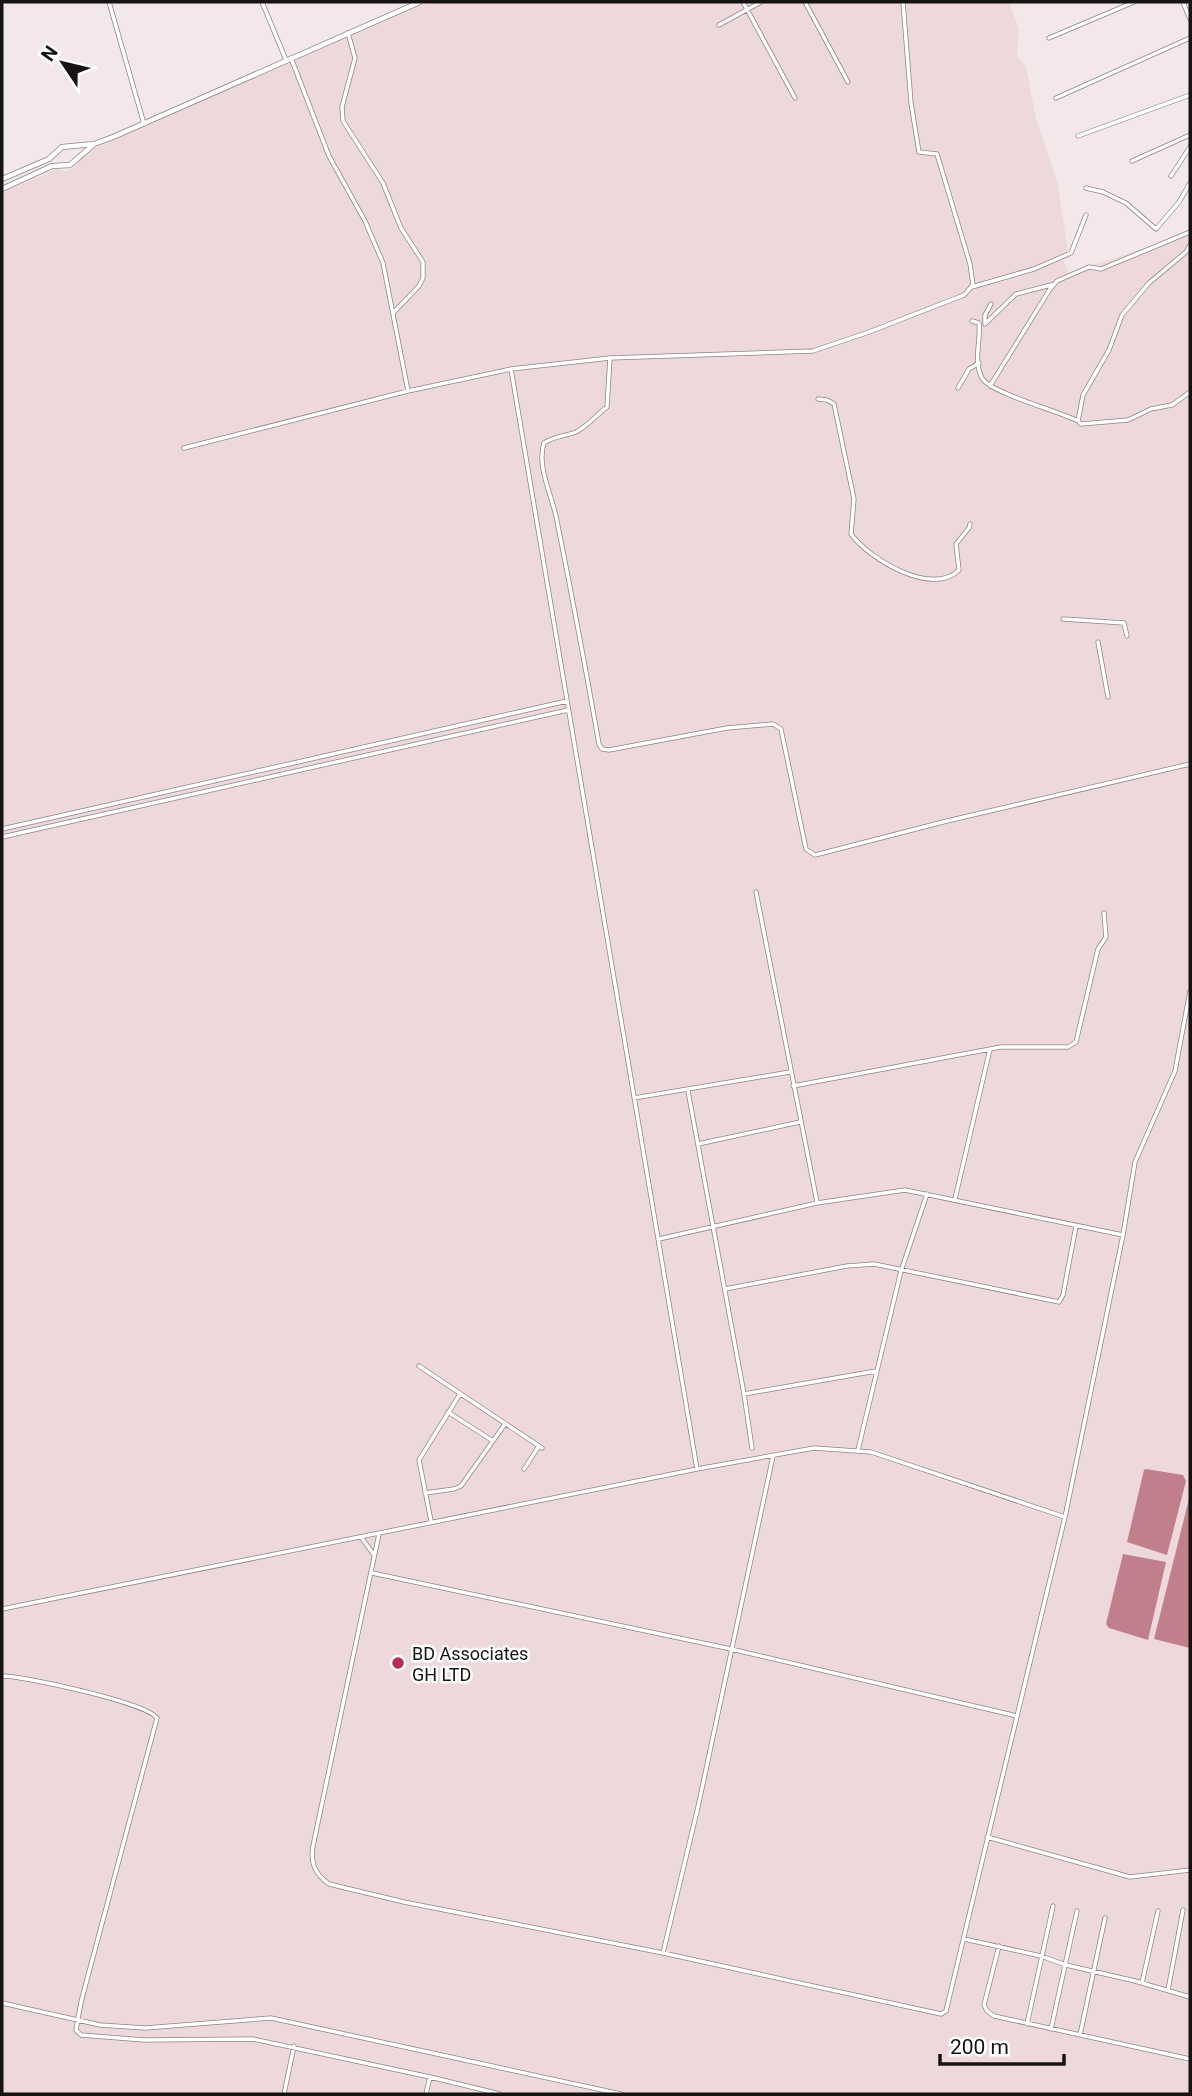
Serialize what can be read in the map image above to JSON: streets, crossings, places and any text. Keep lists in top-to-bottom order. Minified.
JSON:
{"places":["BD Associates GH LTD"],"scale_bar":"200 m","north":"top left"}
